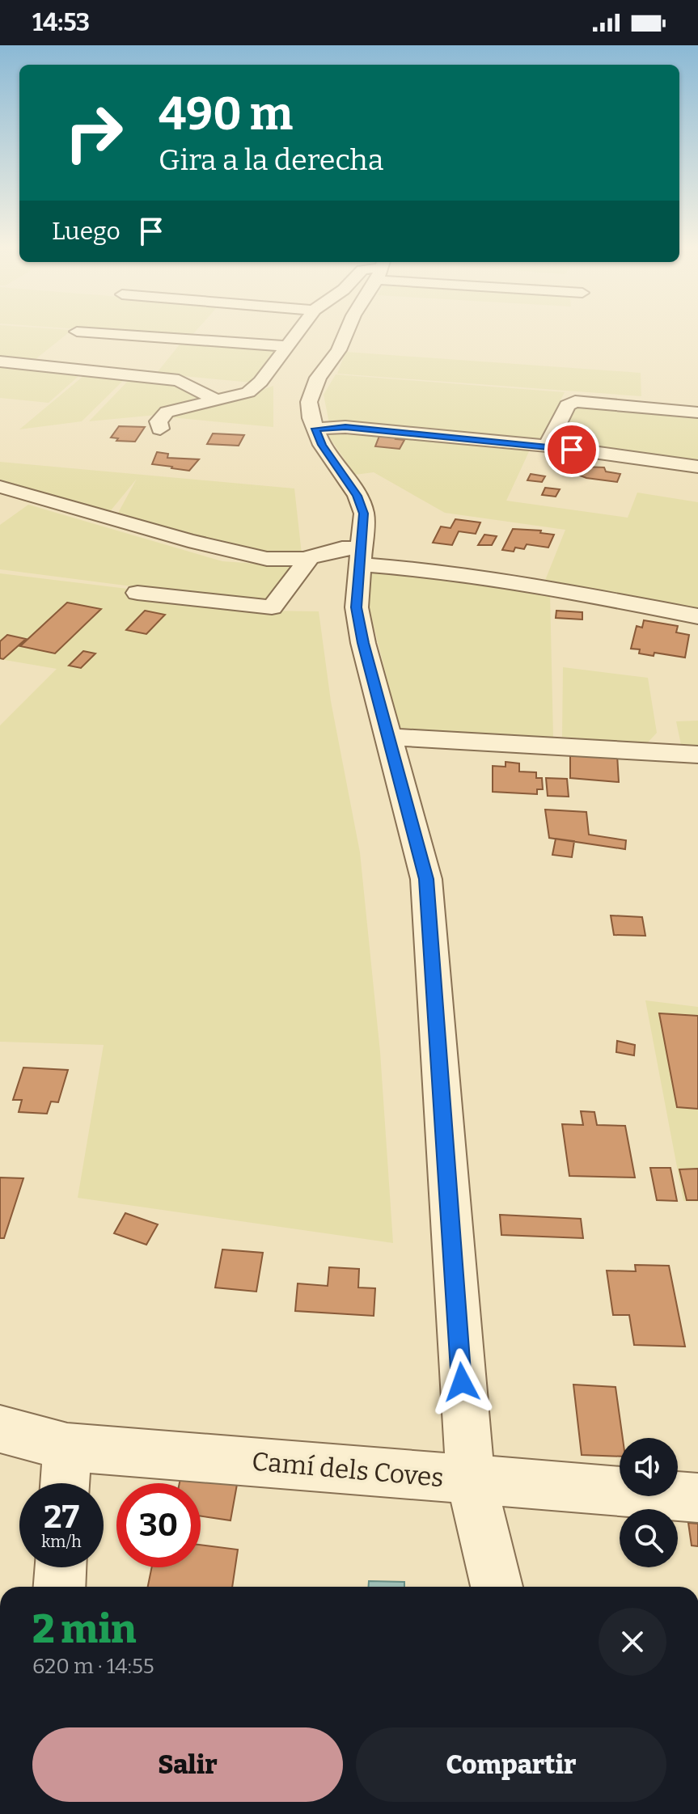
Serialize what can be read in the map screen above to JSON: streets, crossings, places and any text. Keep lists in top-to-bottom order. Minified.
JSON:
{"streets":{"street":["Camí dels Coves"]},"page":{"status":"14:53","turn":["490 m","Gira a la derecha"],"then":"Luego","speed":"27 km/h","limit":"30","heading":["2 min","620 m · 14:55"],"buttons":["Salir","Compartir"]}}
